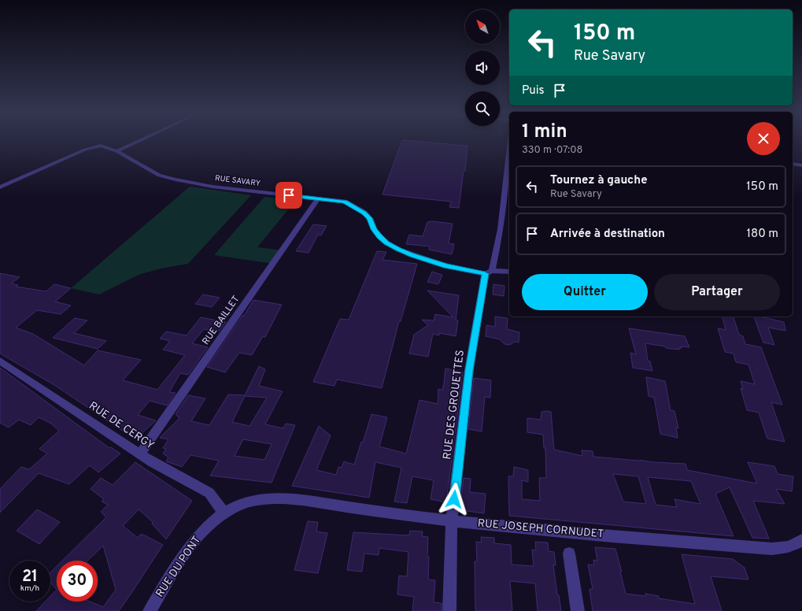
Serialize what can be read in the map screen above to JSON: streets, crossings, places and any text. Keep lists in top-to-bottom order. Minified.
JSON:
{"streets":{"street":["RUE SAVARY","RUE BAILLET","RUE DES GROUETTES","RUE DE CERGY","RUE JOSEPH CORNUDET","RUE DU PONT"]},"crossings":[["RUE SAVARY","RUE BAILLET"],["RUE SAVARY","RUE DES GROUETTES"],["RUE BAILLET","RUE DE CERGY"],["RUE DES GROUETTES","RUE JOSEPH CORNUDET"],["RUE DE CERGY","RUE JOSEPH CORNUDET"],["RUE DE CERGY","RUE DU PONT"],["RUE JOSEPH CORNUDET","RUE DU PONT"]],"north":"top left","page":{"turn":["150 m","Rue Savary"],"then":"Puis","heading":["1 min","330 m · 07:08"],"list":[{"name":"Tournez à gauche","note":"Rue Savary","value":"150 m"},{"name":"Arrivée à destination","value":"180 m"}],"buttons":["Quitter","Partager"],"speed":"21 km/h","limit":"30"}}
